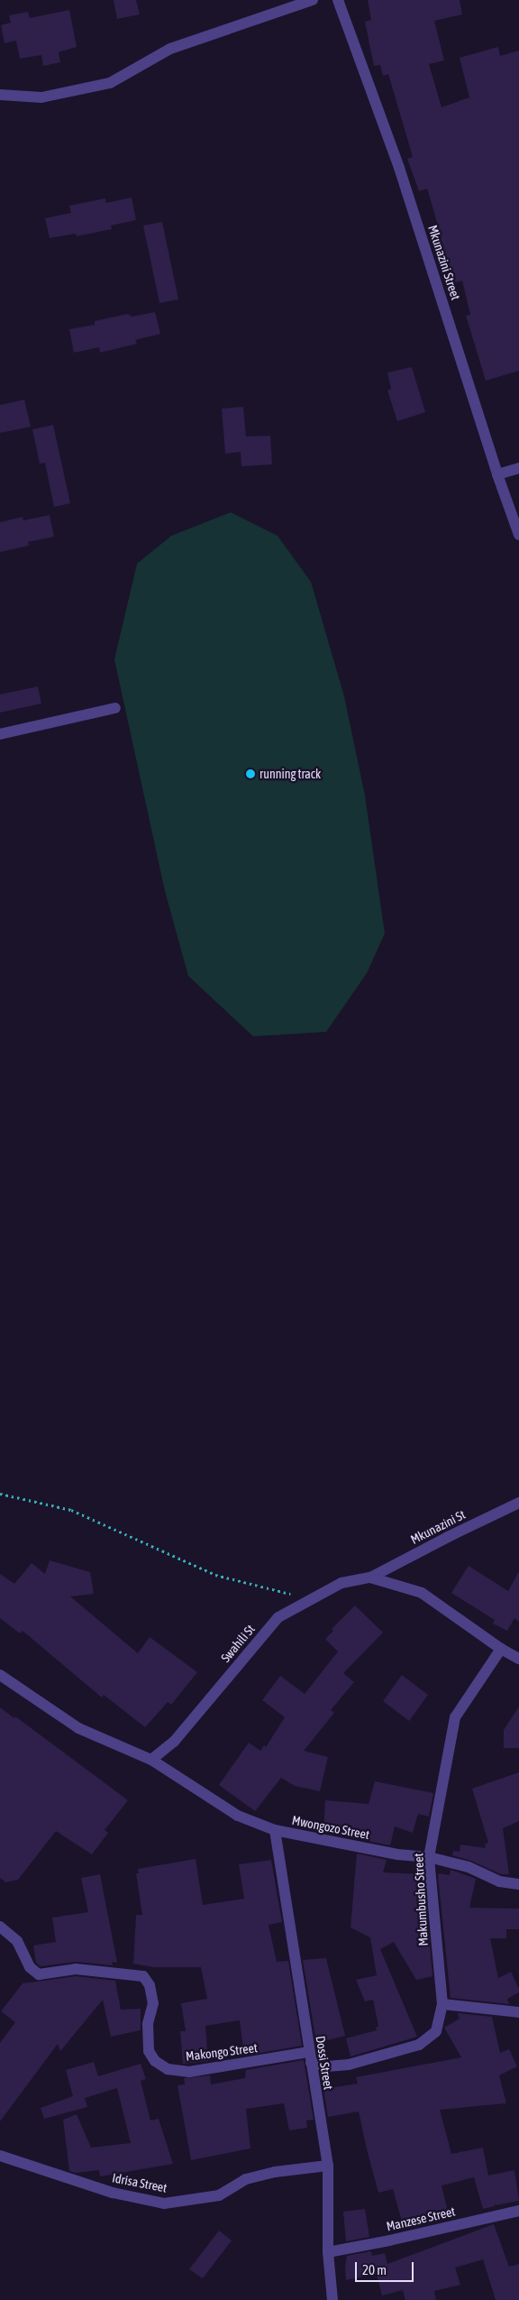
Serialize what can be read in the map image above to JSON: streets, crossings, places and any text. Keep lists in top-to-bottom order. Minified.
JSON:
{"streets":{"street":["Mkunazini Street","Mkunazini St","Swahili St","Mwongozo Street","Makumbusho Street","Makongo Street","Dossi Street","Idrisa Street","Manzese Street"]},"crossings":[["Mkunazini St","Swahili St"],["Swahili St","Mwongozo Street"],["Swahili St","Makumbusho Street"],["Mwongozo Street","Makumbusho Street"],["Mwongozo Street","Dossi Street"],["Makumbusho Street","Makongo Street"],["Makumbusho Street","Dossi Street"],["Makongo Street","Dossi Street"],["Dossi Street","Idrisa Street"],["Dossi Street","Manzese Street"]],"places":["running track"],"scale_bar":"20 m"}
